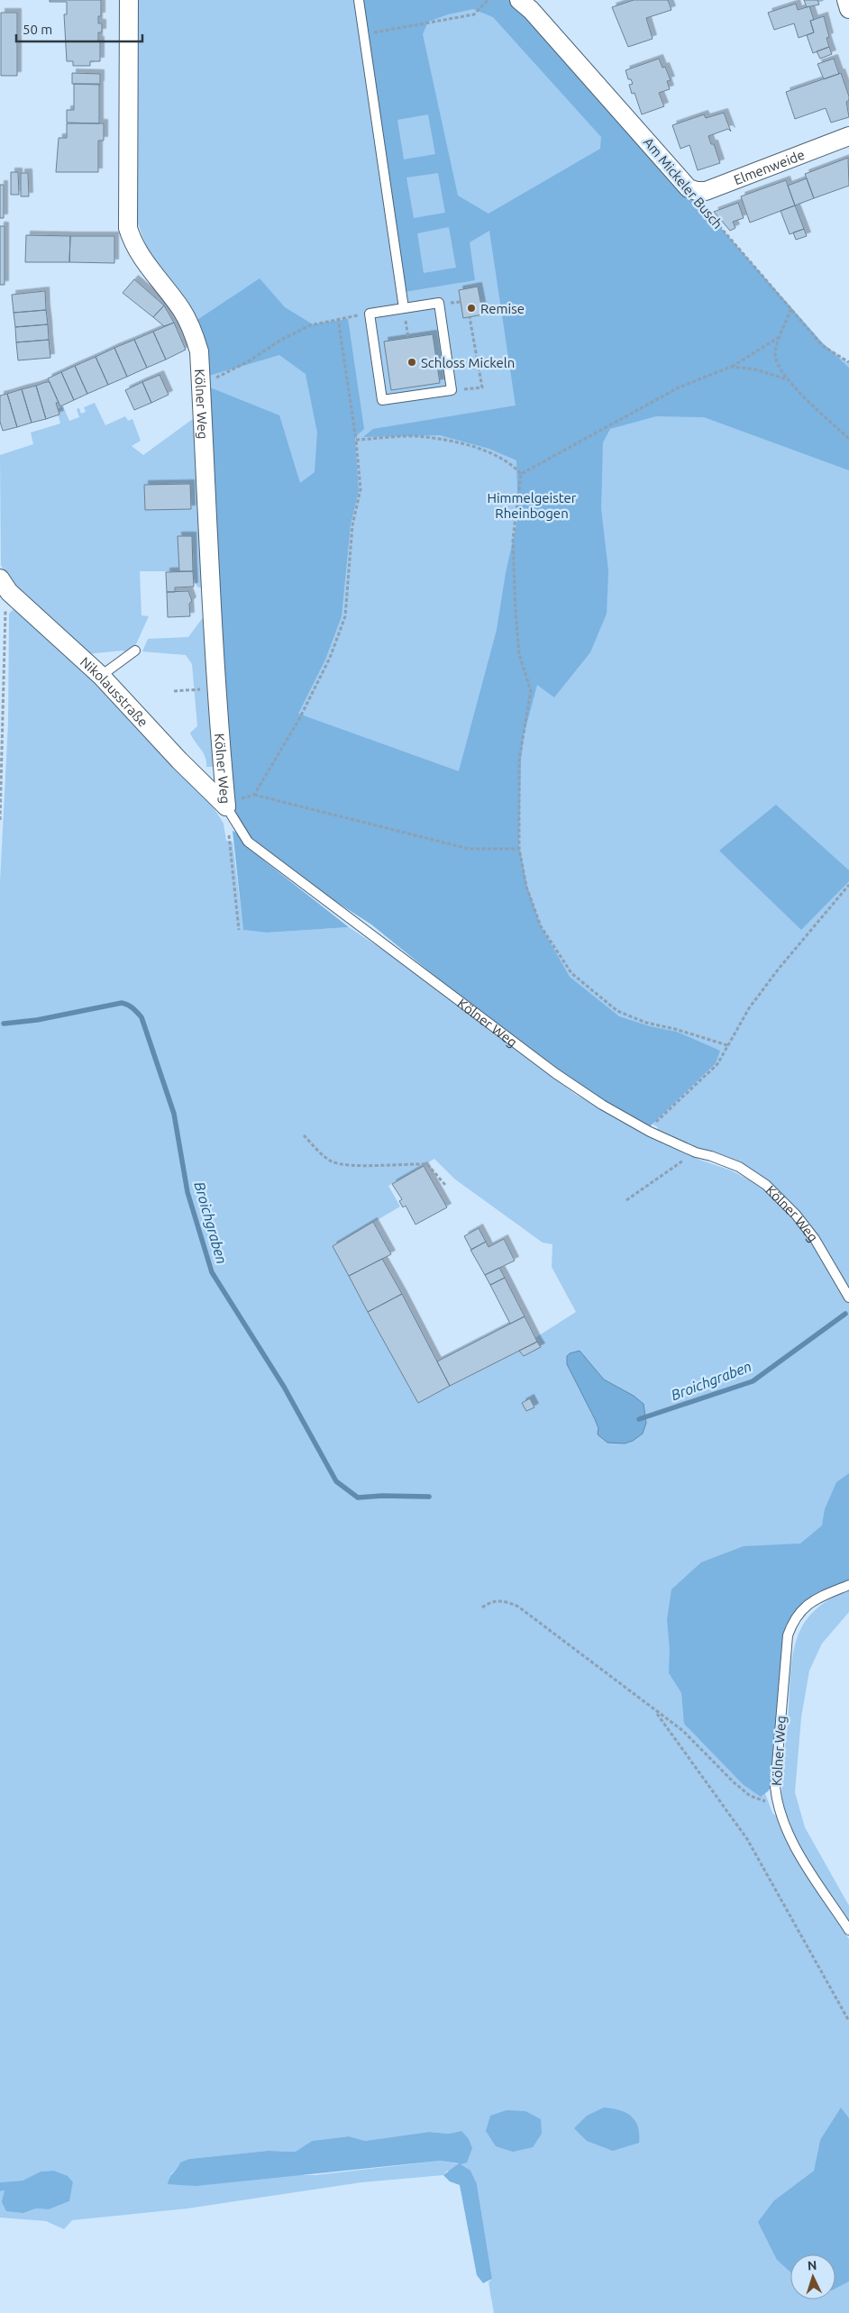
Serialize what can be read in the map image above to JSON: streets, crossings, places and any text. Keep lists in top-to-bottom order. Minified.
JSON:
{"streets":{"street":["Elmenweide","Am Mickeler Busch","Kölner Weg","Nikolausstraße"]},"crossings":[["Elmenweide","Am Mickeler Busch"],["Kölner Weg","Nikolausstraße"]],"water":["Broichgraben"],"parks":["Himmelgeister Rheinbogen"],"places":["Remise","Schloss Mickeln"],"scale_bar":"50 m","north":"top"}
